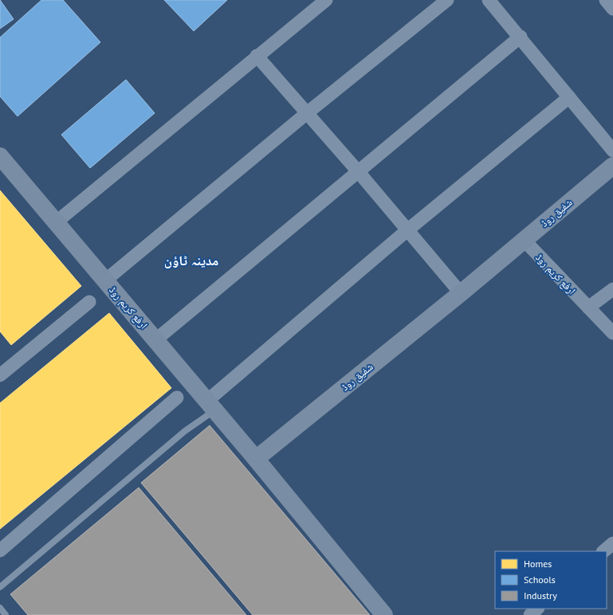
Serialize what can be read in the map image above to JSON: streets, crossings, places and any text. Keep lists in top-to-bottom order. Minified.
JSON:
{"streets":{"street":["شفیق روڈ","ارفع کریم روڈ"]},"crossings":[["شفیق روڈ","ارفع کریم روڈ"]],"districts":["مدینہ ٹاؤن"],"legend":["Homes","Schools","Industry"]}
